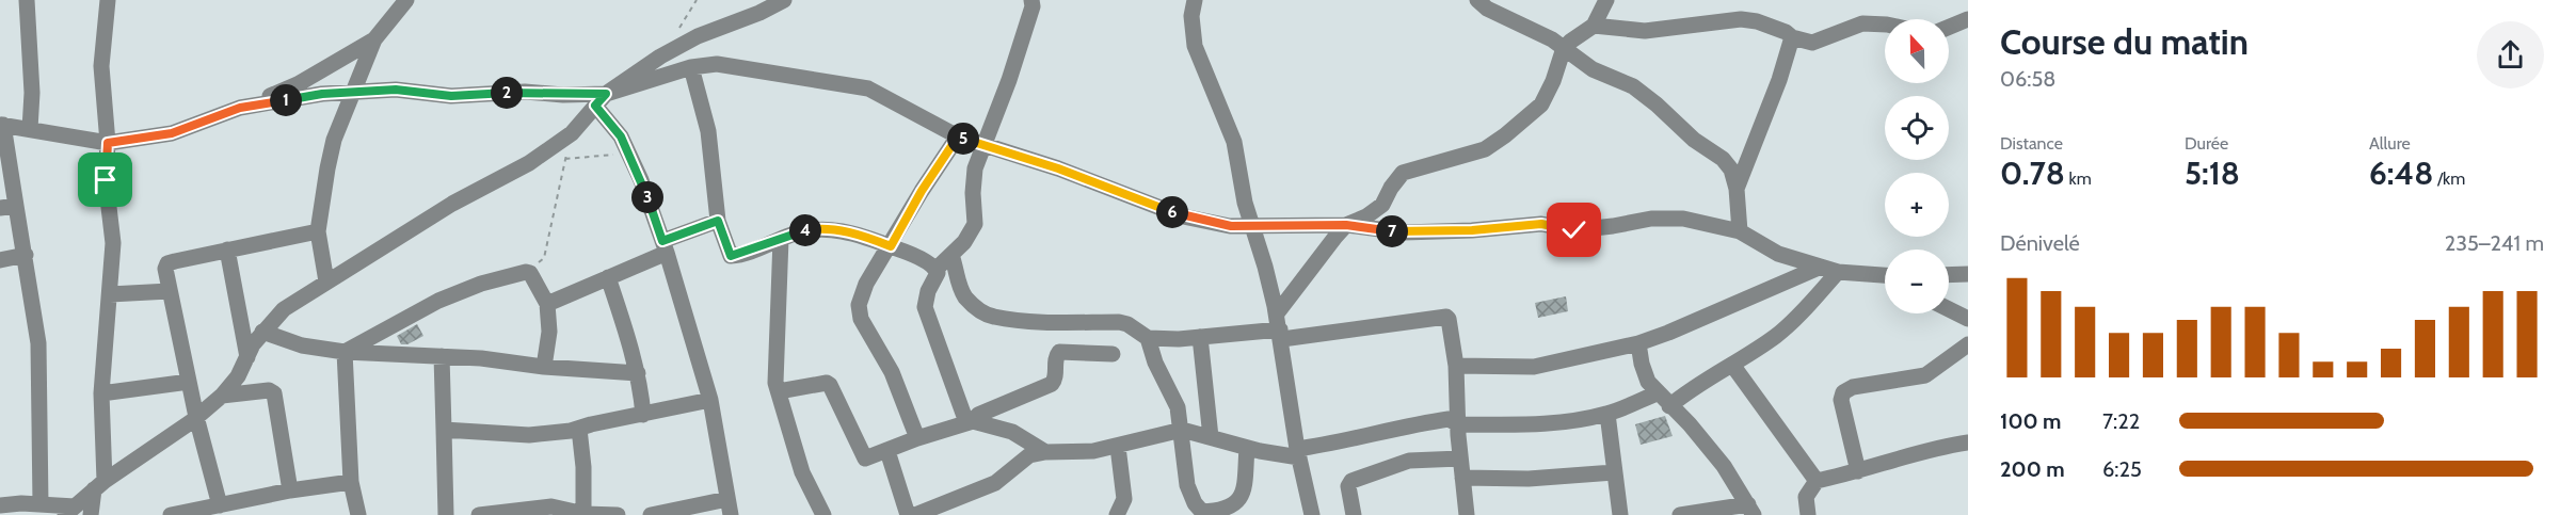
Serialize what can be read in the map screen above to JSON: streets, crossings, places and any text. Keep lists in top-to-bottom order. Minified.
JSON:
{"north":"top","page":{"heading":["Course du matin","06:58"],"map_buttons":["+","−"],"pins":["2","1","5","3","6","4","7"],"stats":[["Distance","0.78 km"],["Durée","5:18"],["Allure","6:48 /km"]],"chart":["Dénivelé","235–241 m"],"list":[{"name":"100 m","note":"7:22"},{"name":"200 m","note":"6:25"}]}}
